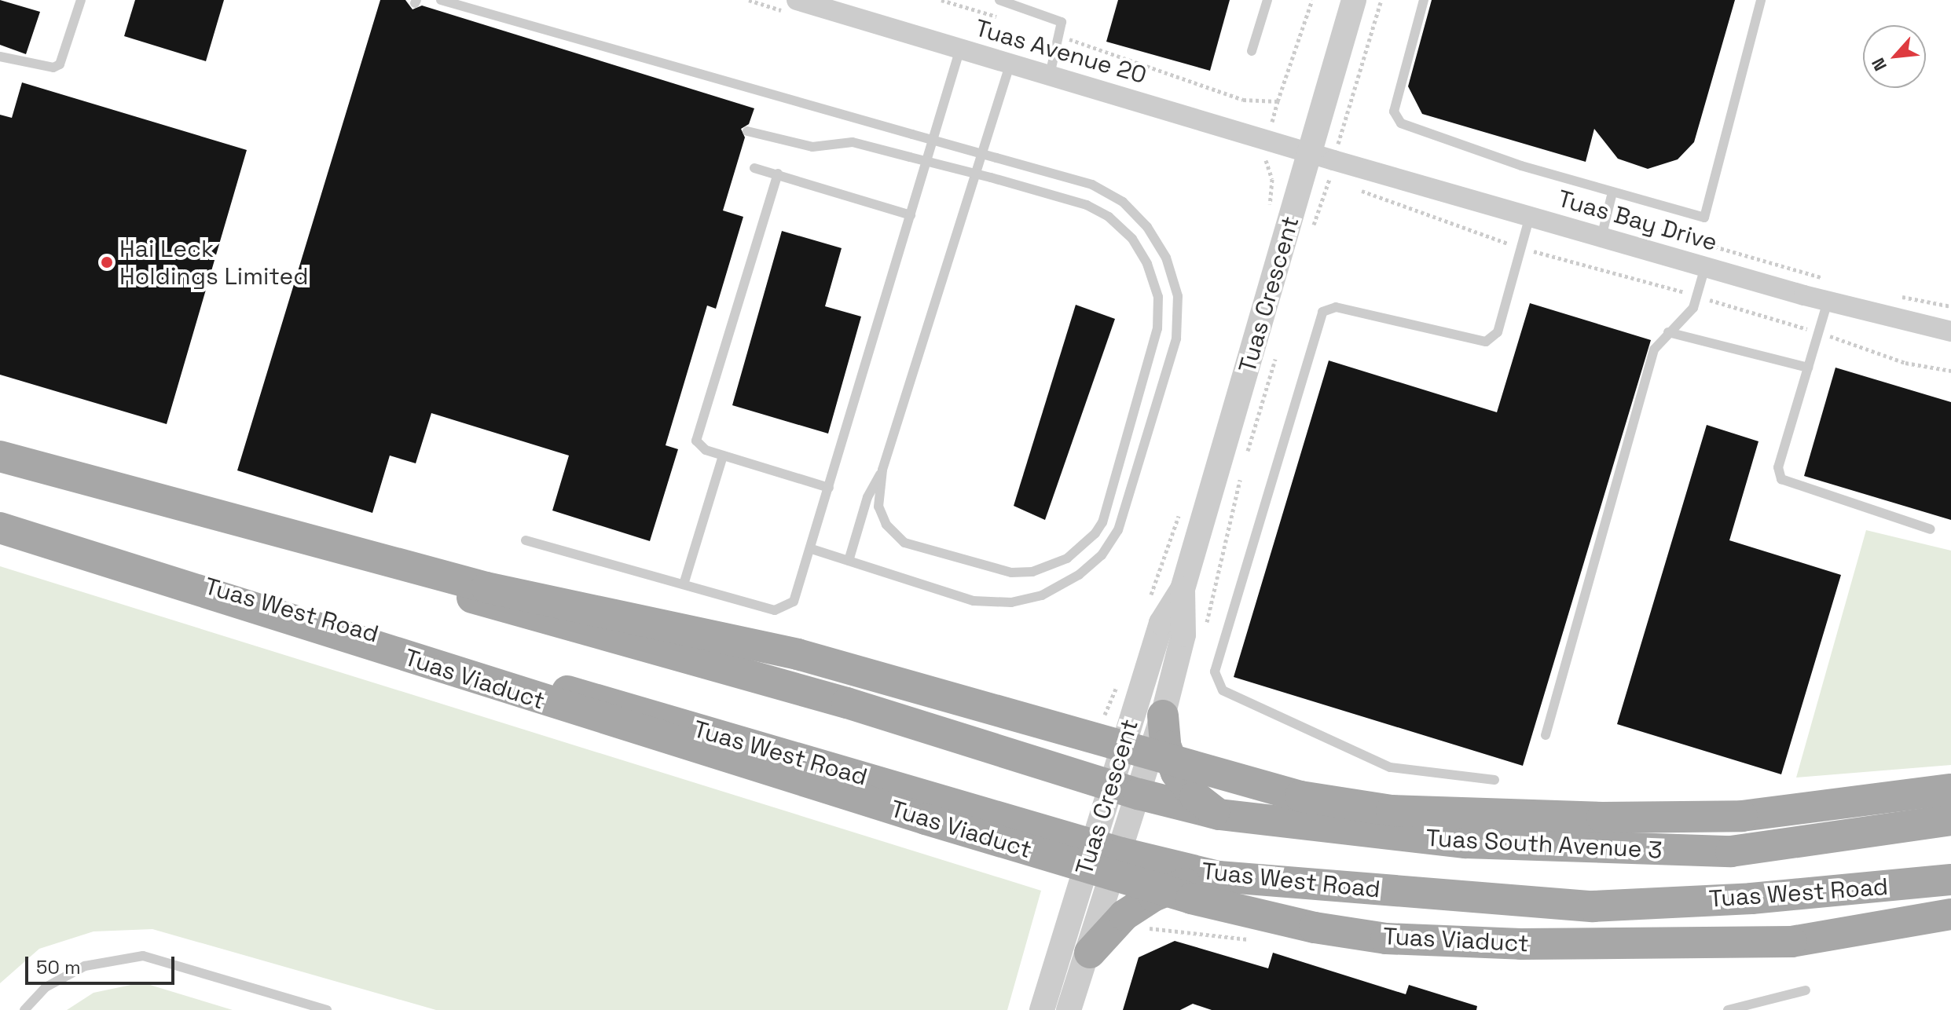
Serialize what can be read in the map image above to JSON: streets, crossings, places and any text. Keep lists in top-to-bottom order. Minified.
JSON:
{"streets":{"main road":["Tuas West Road","Tuas Viaduct","Tuas South Avenue 3"],"street":["Tuas Avenue 20","Tuas Bay Drive","Tuas Crescent"]},"crossings":[["Tuas Avenue 20","Tuas Bay Drive"],["Tuas Avenue 20","Tuas Crescent"],["Tuas Bay Drive","Tuas Crescent"],["Tuas Crescent","Tuas West Road"],["Tuas Crescent","Tuas South Avenue 3"],["Tuas West Road","Tuas Viaduct"]],"places":["Hai Leck Holdings Limited"],"scale_bar":"50 m","north":"bottom left"}
